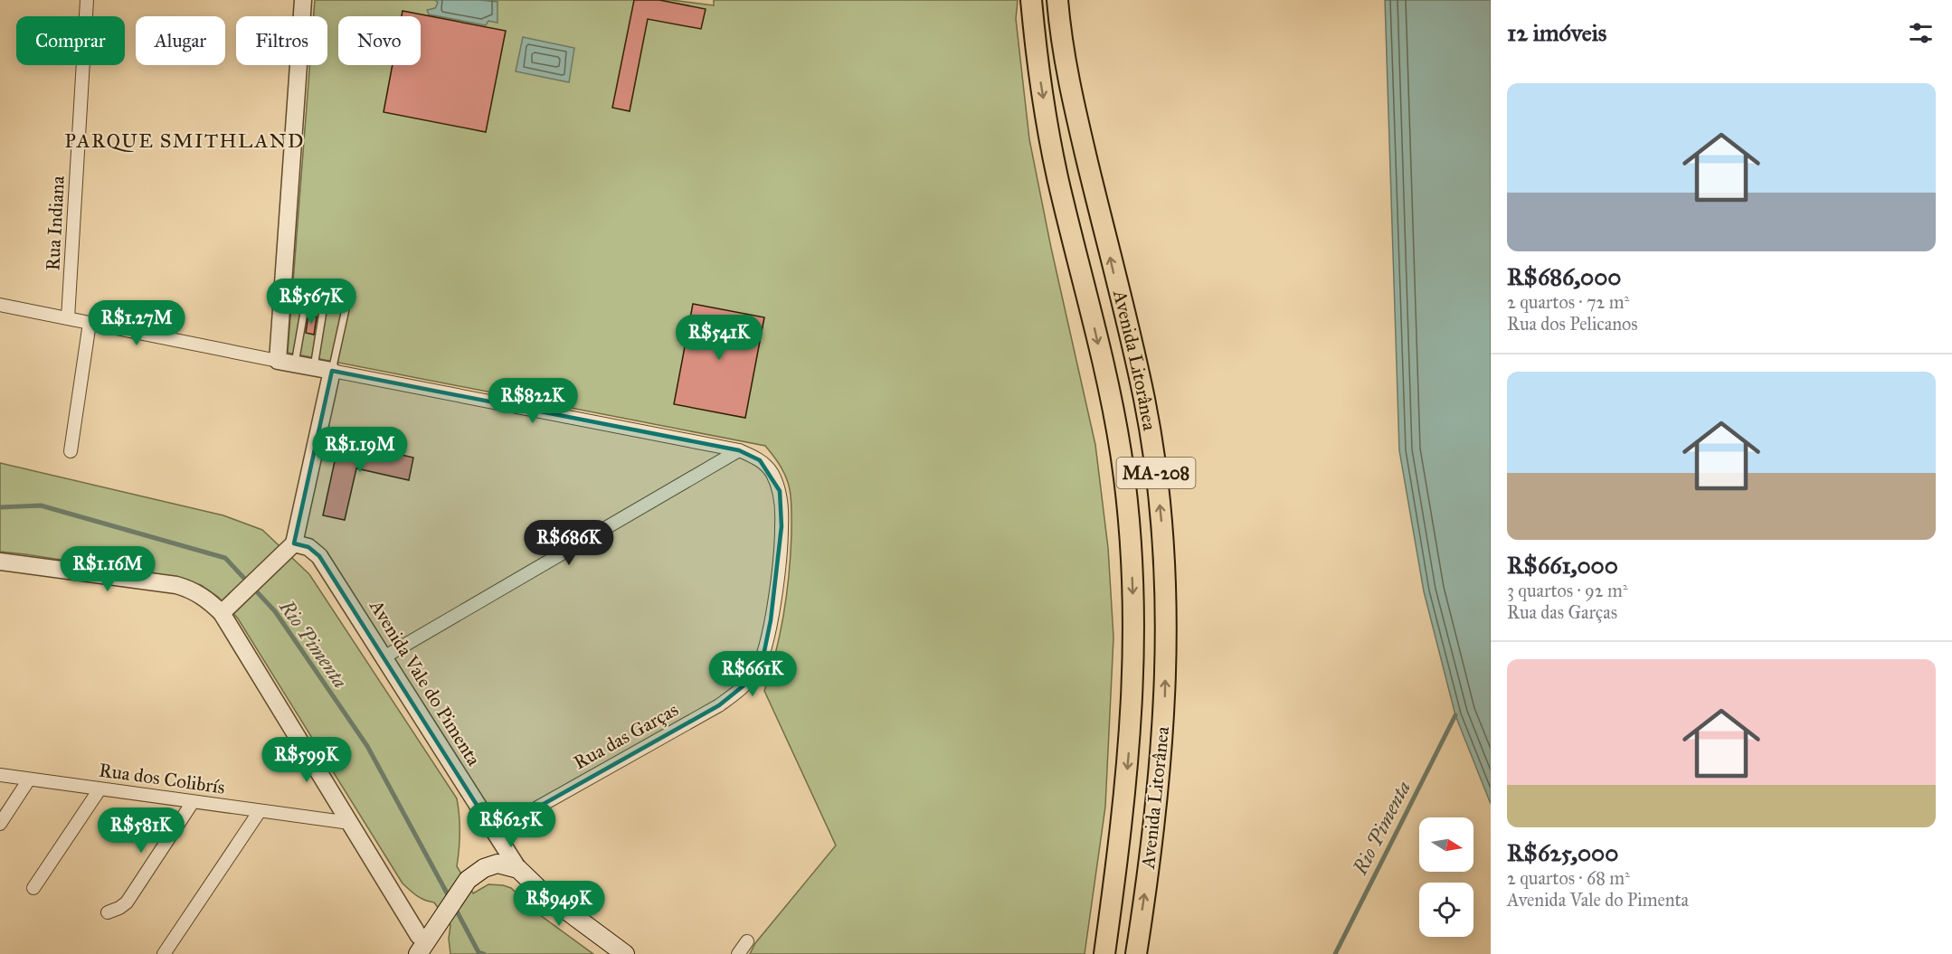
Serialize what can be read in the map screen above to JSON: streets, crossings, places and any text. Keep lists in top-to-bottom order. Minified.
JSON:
{"streets":{"main road":["Avenida Litorânea","MA-208"],"street":["Rua Indiana","Avenida Vale do Pimenta","Rua das Garças","Rua dos Colibrís"]},"crossings":[["Avenida Vale do Pimenta","Rua das Garças"]],"districts":["PARQUE SMITHLAND"],"water":["Rio Pimenta"],"north":"right","page":{"heading":"12 imóveis","chip":["Comprar","Alugar","Filtros","Novo"],"list":[{"name":"R$686,000","note":"2 quartos · 72 m² · Rua dos Pelicanos"},{"name":"R$661,000","note":"3 quartos · 92 m² · Rua das Garças"},{"name":"R$625,000","note":"2 quartos · 68 m² · Avenida Vale do Pimenta"}],"price":["R$567K","R$1.27M","R$541K","R$822K","R$1.19M","R$686K","R$1.16M","R$661K","R$599K","R$625K","R$581K","R$949K"]}}
